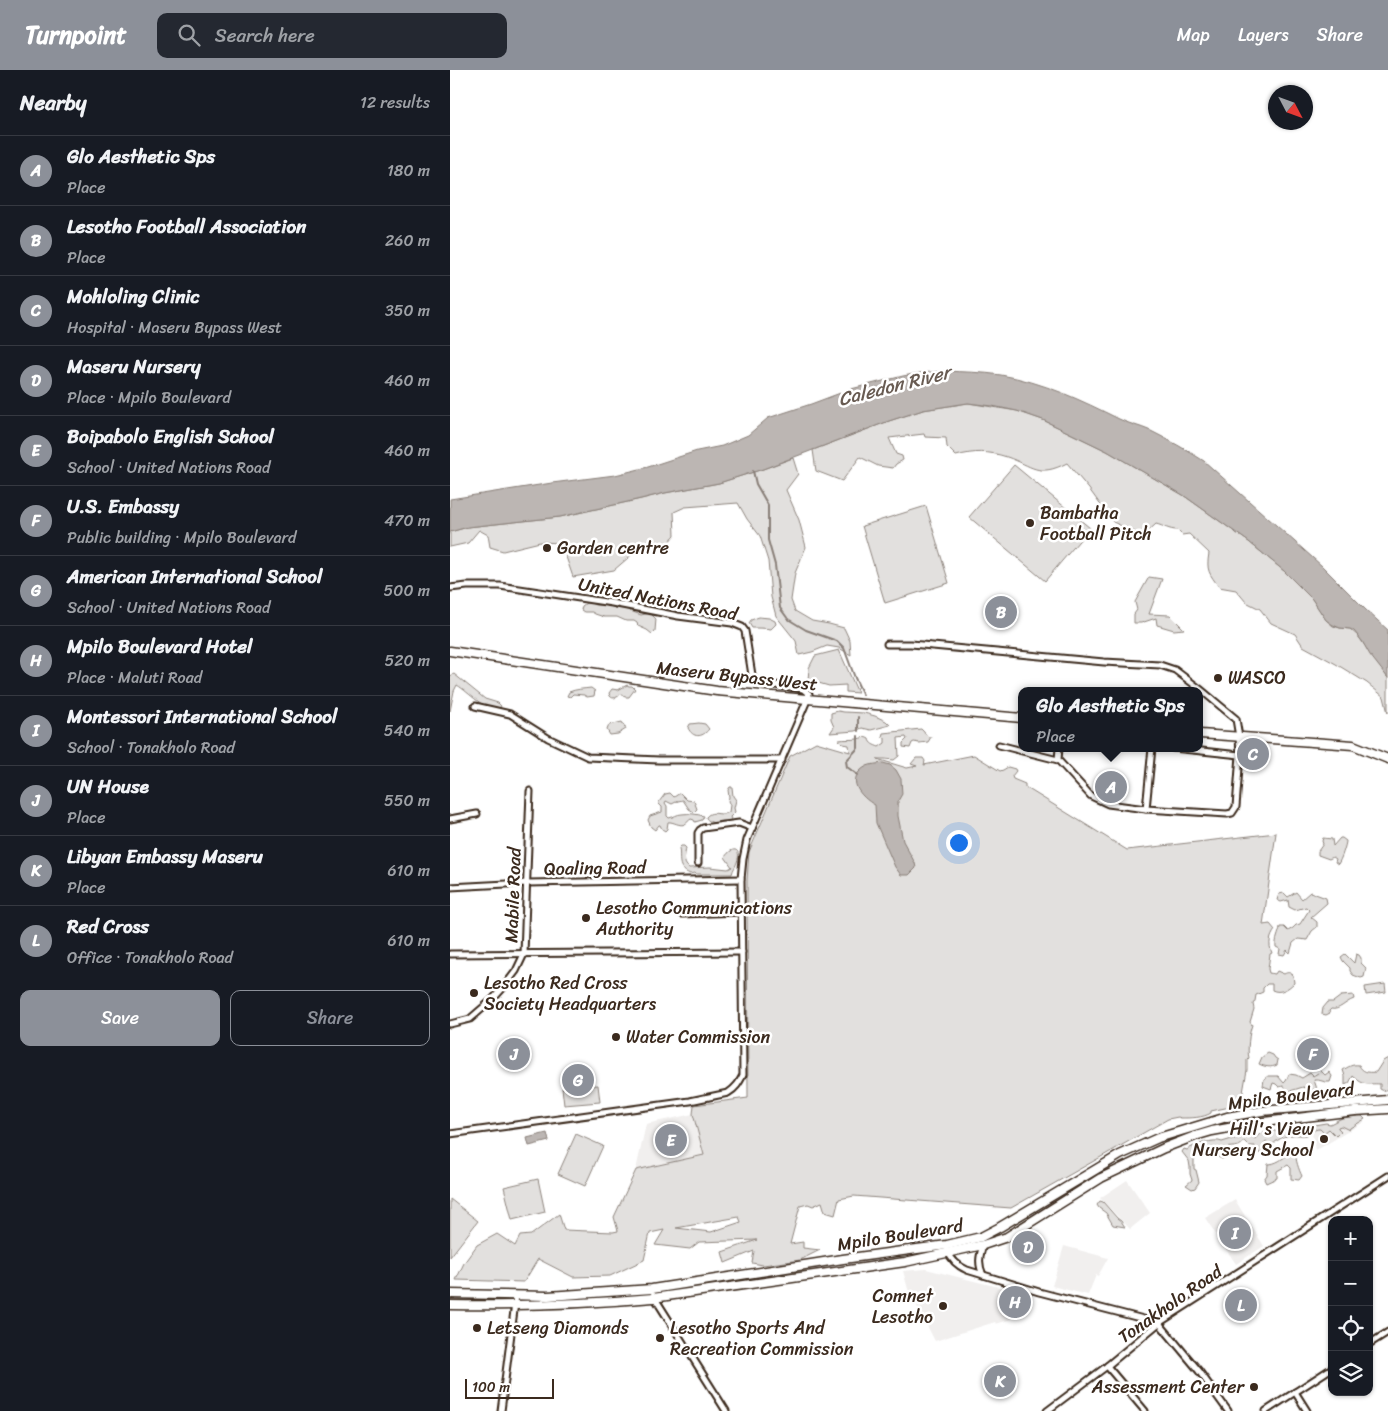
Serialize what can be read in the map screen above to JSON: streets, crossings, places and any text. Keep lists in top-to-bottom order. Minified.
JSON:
{"streets":{"main road":["Maseru Bypass West","Mpilo Boulevard"],"street":["United Nations Road","Qoaling Road","Mabile Road","Tonakholo Road"]},"crossings":[["United Nations Road","Maseru Bypass West"],["Qoaling Road","Mabile Road"]],"water":["Caledon River"],"places":["Bambatha Football Pitch","Garden centre","WASCO","Lesotho Communications Authority","Lesotho Red Cross Society Headquarters","Water Commission","Hill's View Nursery School","Comnet Lesotho","Letseng Diamonds","Lesotho Sports And Recreation Commission","Assessment Center"],"scale_bar":"100 m","north":"bottom right","page":{"header":"Turnpoint","search":"Search here","nav":["Map","Layers","Share"],"heading":["Nearby","12 results"],"list":[{"mark":"A","name":"Glo Aesthetic Sps","note":"Place","value":"180 m"},{"mark":"B","name":"Lesotho Football Association","note":"Place","value":"260 m"},{"mark":"C","name":"Mohloling Clinic","note":"Hospital · Maseru Bypass West","value":"350 m"},{"mark":"D","name":"Maseru Nursery","note":"Place · Mpilo Boulevard","value":"460 m"},{"mark":"E","name":"Boipabolo English School","note":"School · United Nations Road","value":"460 m"},{"mark":"F","name":"U.S. Embassy","note":"Public building · Mpilo Boulevard","value":"470 m"},{"mark":"G","name":"American International School","note":"School · United Nations Road","value":"500 m"},{"mark":"H","name":"Mpilo Boulevard Hotel","note":"Place · Maluti Road","value":"520 m"},{"mark":"I","name":"Montessori International School","note":"School · Tonakholo Road","value":"540 m"},{"mark":"J","name":"UN House","note":"Place","value":"550 m"},{"mark":"K","name":"Libyan Embassy Maseru","note":"Place","value":"610 m"},{"mark":"L","name":"Red Cross","note":"Office · Tonakholo Road","value":"610 m"}],"pins":["B","C","A","F","J","G","E","I","D","H","L","K"],"popup":["Glo Aesthetic Sps","Place"],"buttons":["Save","Share"],"map_buttons":["+","−"],"scale":"100 m"}}
